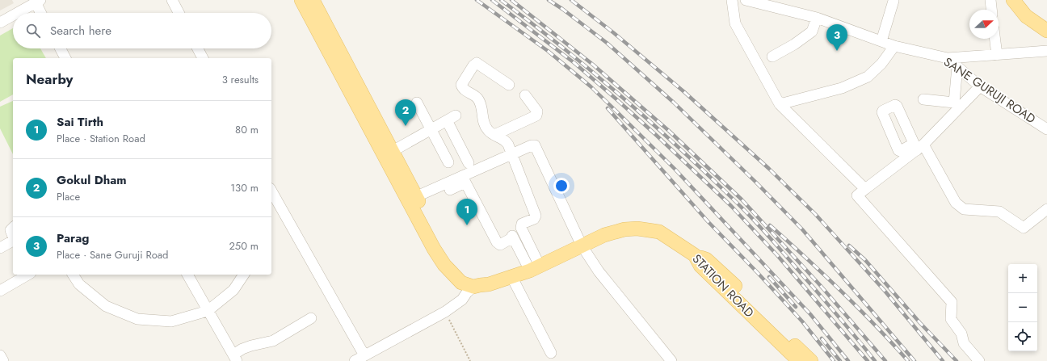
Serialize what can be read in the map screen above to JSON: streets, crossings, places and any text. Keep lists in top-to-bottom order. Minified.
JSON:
{"streets":{"main road":["STATION ROAD"],"street":["SANE GURUJI ROAD"]},"north":"right","page":{"search":"Search here","pins":["3","2","1"],"heading":["Nearby","3 results"],"list":[{"mark":"1","name":"Sai Tirth","note":"Place · Station Road","value":"80 m"},{"mark":"2","name":"Gokul Dham","note":"Place","value":"130 m"},{"mark":"3","name":"Parag","note":"Place · Sane Guruji Road","value":"250 m"}],"map_buttons":["+","−"]}}
